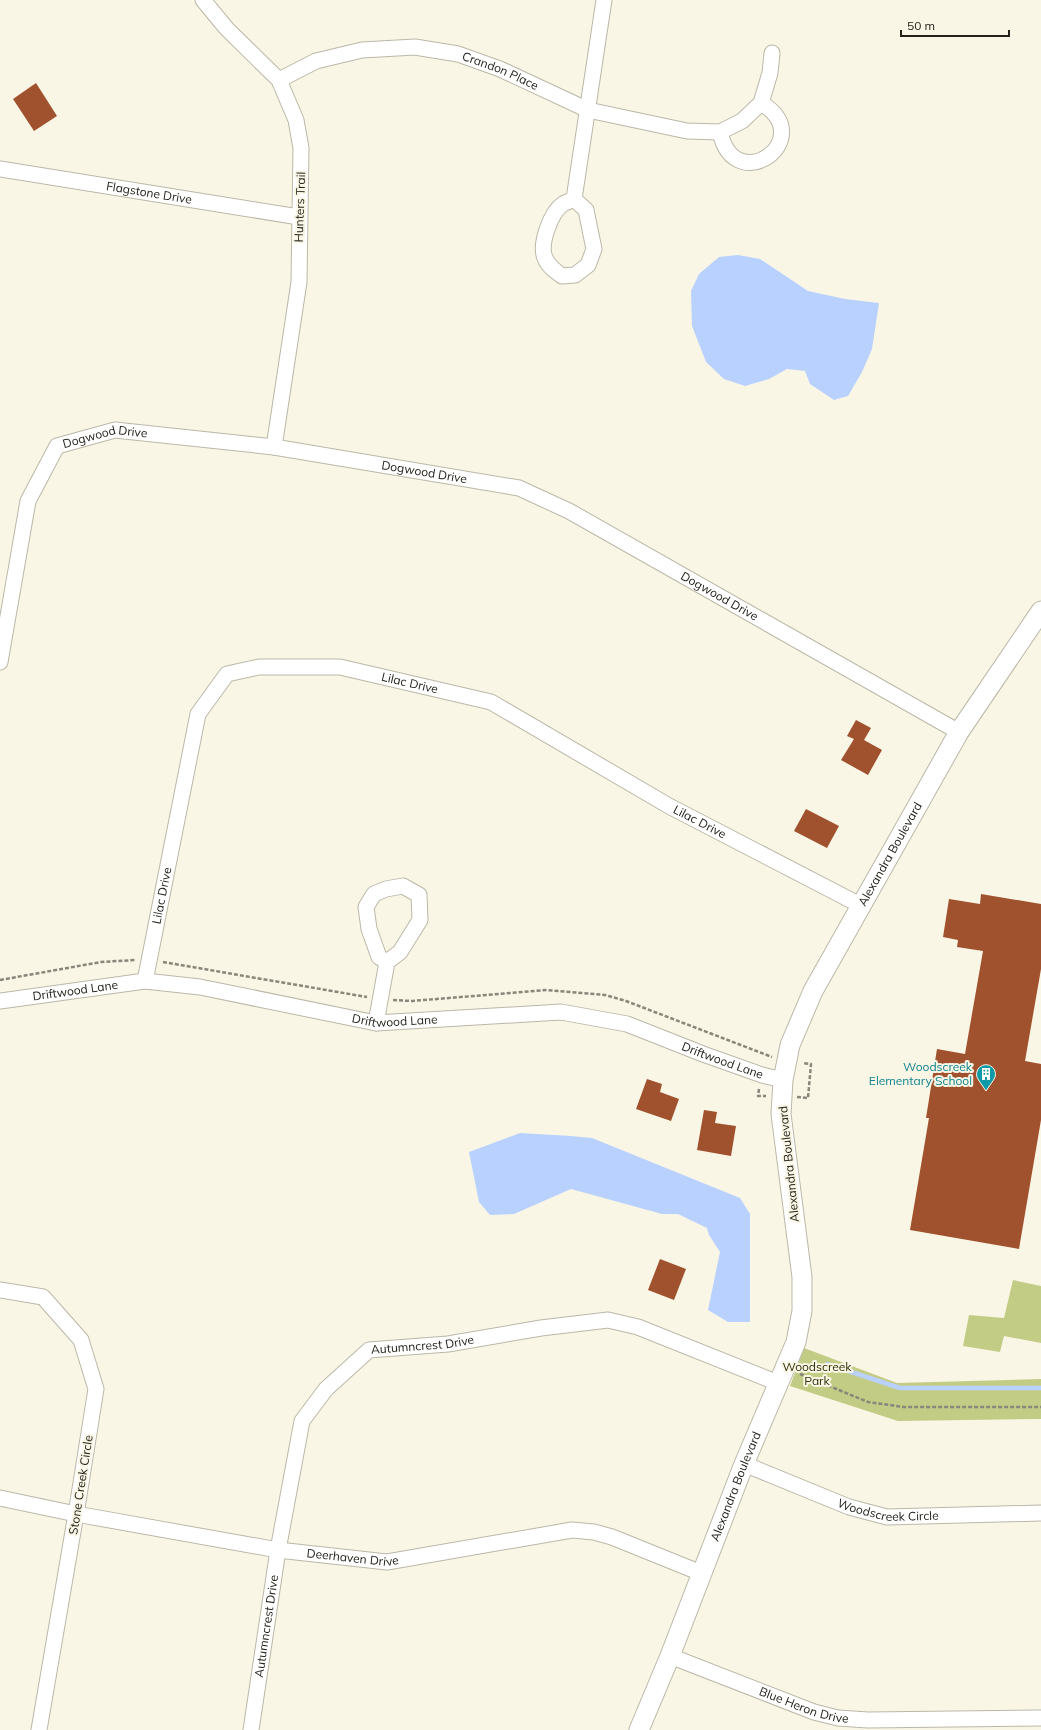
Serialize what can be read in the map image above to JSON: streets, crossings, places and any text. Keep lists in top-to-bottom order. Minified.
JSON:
{"streets":{"street":["Crandon Place","Flagstone Drive","Hunters Trail","Dogwood Drive","Lilac Drive","Alexandra Boulevard","Driftwood Lane","Autumncrest Drive","Stone Creek Circle","Woodscreek Circle","Deerhaven Drive","Blue Heron Drive"]},"crossings":[["Crandon Place","Hunters Trail"],["Flagstone Drive","Hunters Trail"],["Hunters Trail","Dogwood Drive"],["Dogwood Drive","Alexandra Boulevard"],["Lilac Drive","Alexandra Boulevard"],["Lilac Drive","Driftwood Lane"],["Alexandra Boulevard","Driftwood Lane"],["Alexandra Boulevard","Autumncrest Drive"],["Alexandra Boulevard","Woodscreek Circle"],["Alexandra Boulevard","Deerhaven Drive"],["Alexandra Boulevard","Blue Heron Drive"],["Autumncrest Drive","Deerhaven Drive"],["Stone Creek Circle","Deerhaven Drive"]],"parks":["Woodscreek Park"],"places":{"building":["Woodscreek Elementary School"]},"scale_bar":"50 m"}
